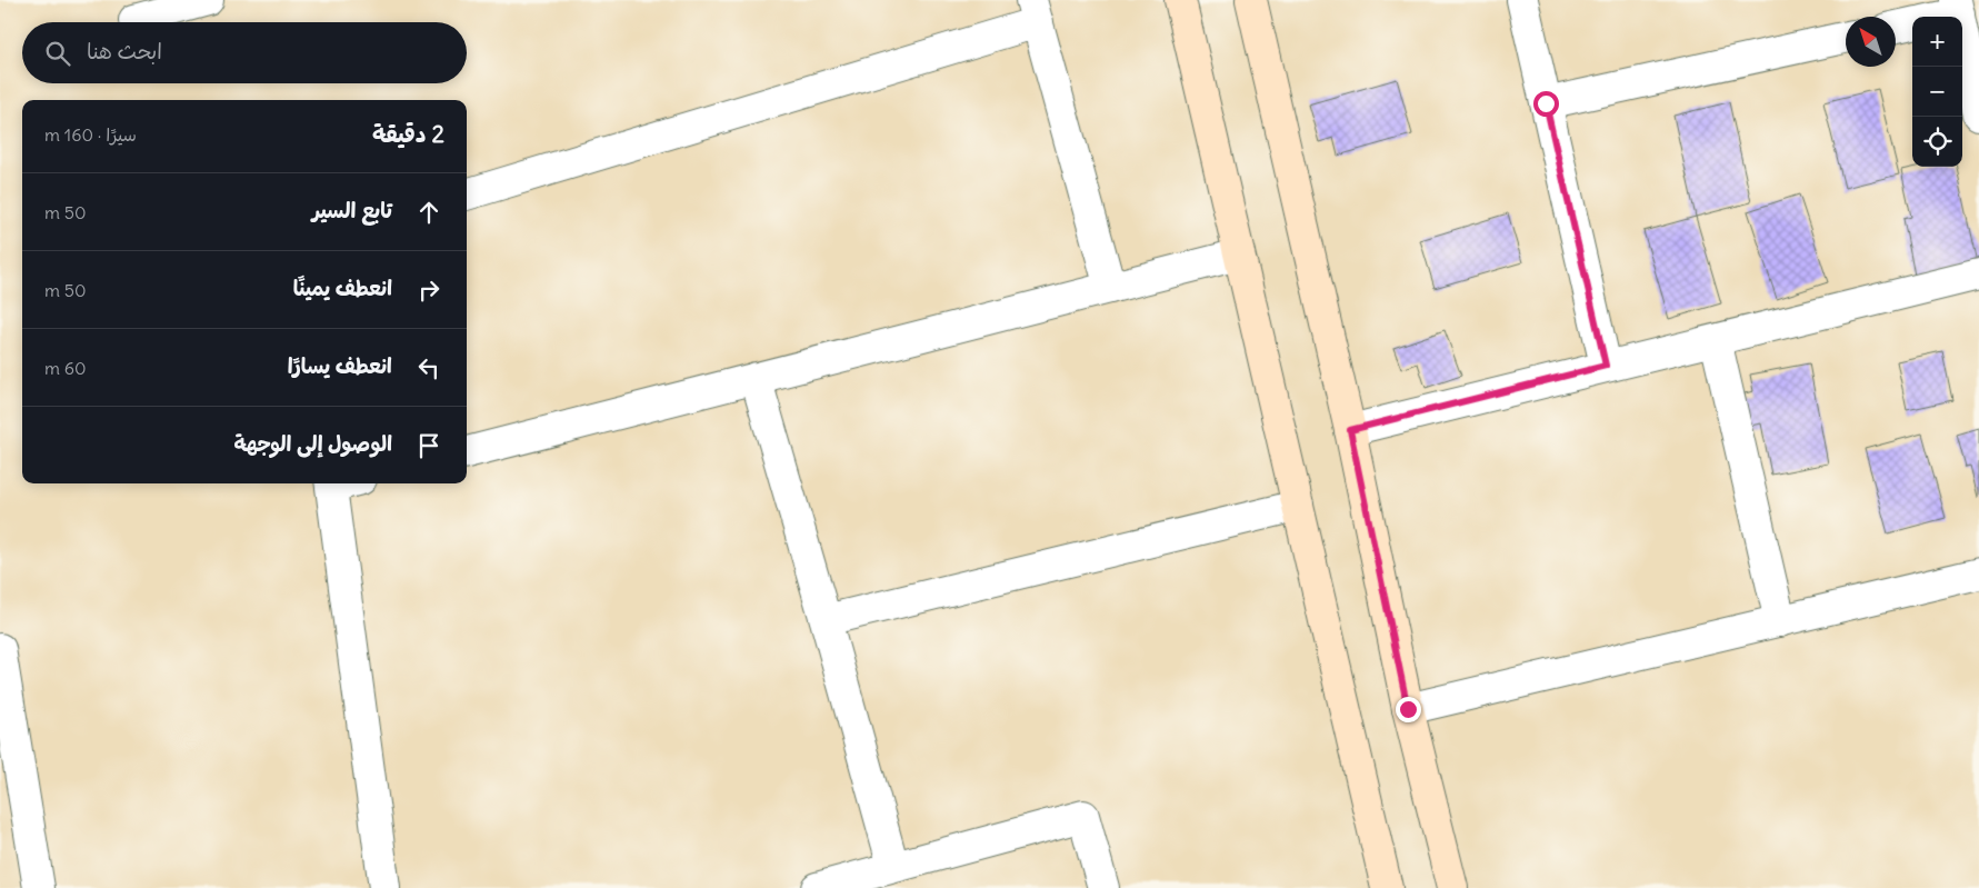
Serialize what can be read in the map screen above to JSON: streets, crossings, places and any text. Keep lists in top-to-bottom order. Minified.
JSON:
{"north":"top left","page":{"map_buttons":["+","−"],"search":"ابحث هنا","heading":["2 دقيقة","سيرًا · 160 m"],"list":[["تابع السير","50 m"],["انعطف يمينًا","50 m"],["انعطف يسارًا","60 m"],"الوصول إلى الوجهة"]}}
